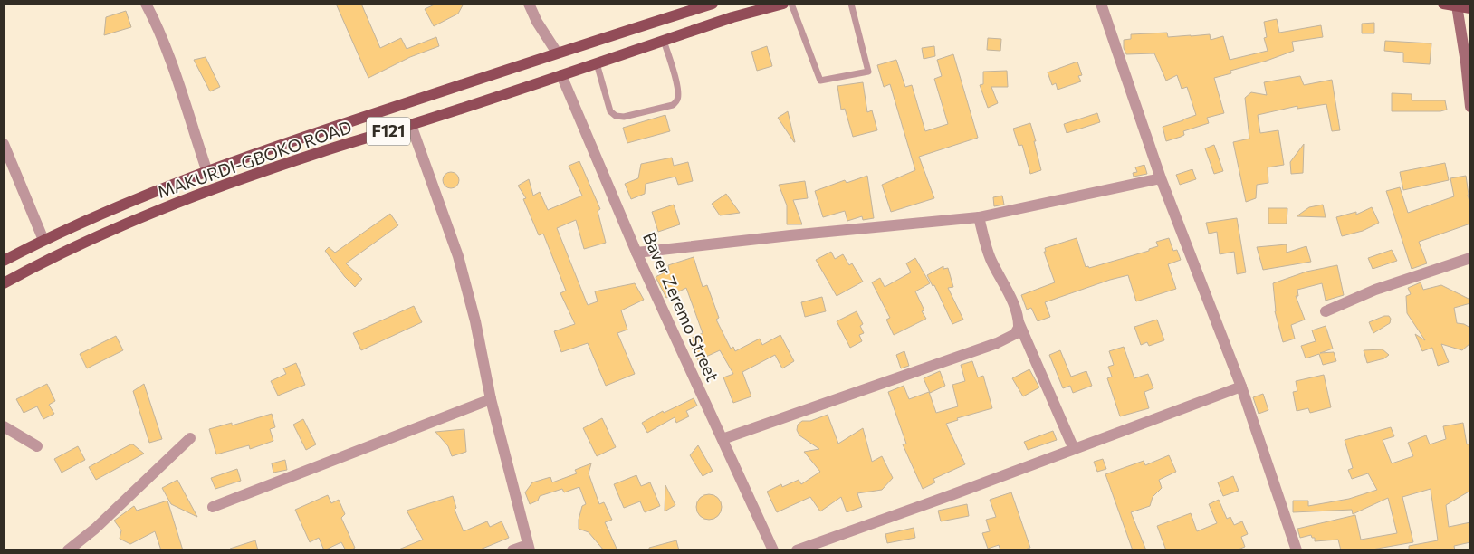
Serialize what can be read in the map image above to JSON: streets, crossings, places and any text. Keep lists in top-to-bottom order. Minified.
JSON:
{"streets":{"main road":["F121","MAKURDI-GBOKO ROAD"],"street":["Baver Zeremo Street"]},"crossings":[["MAKURDI-GBOKO ROAD","Baver Zeremo Street"]]}
